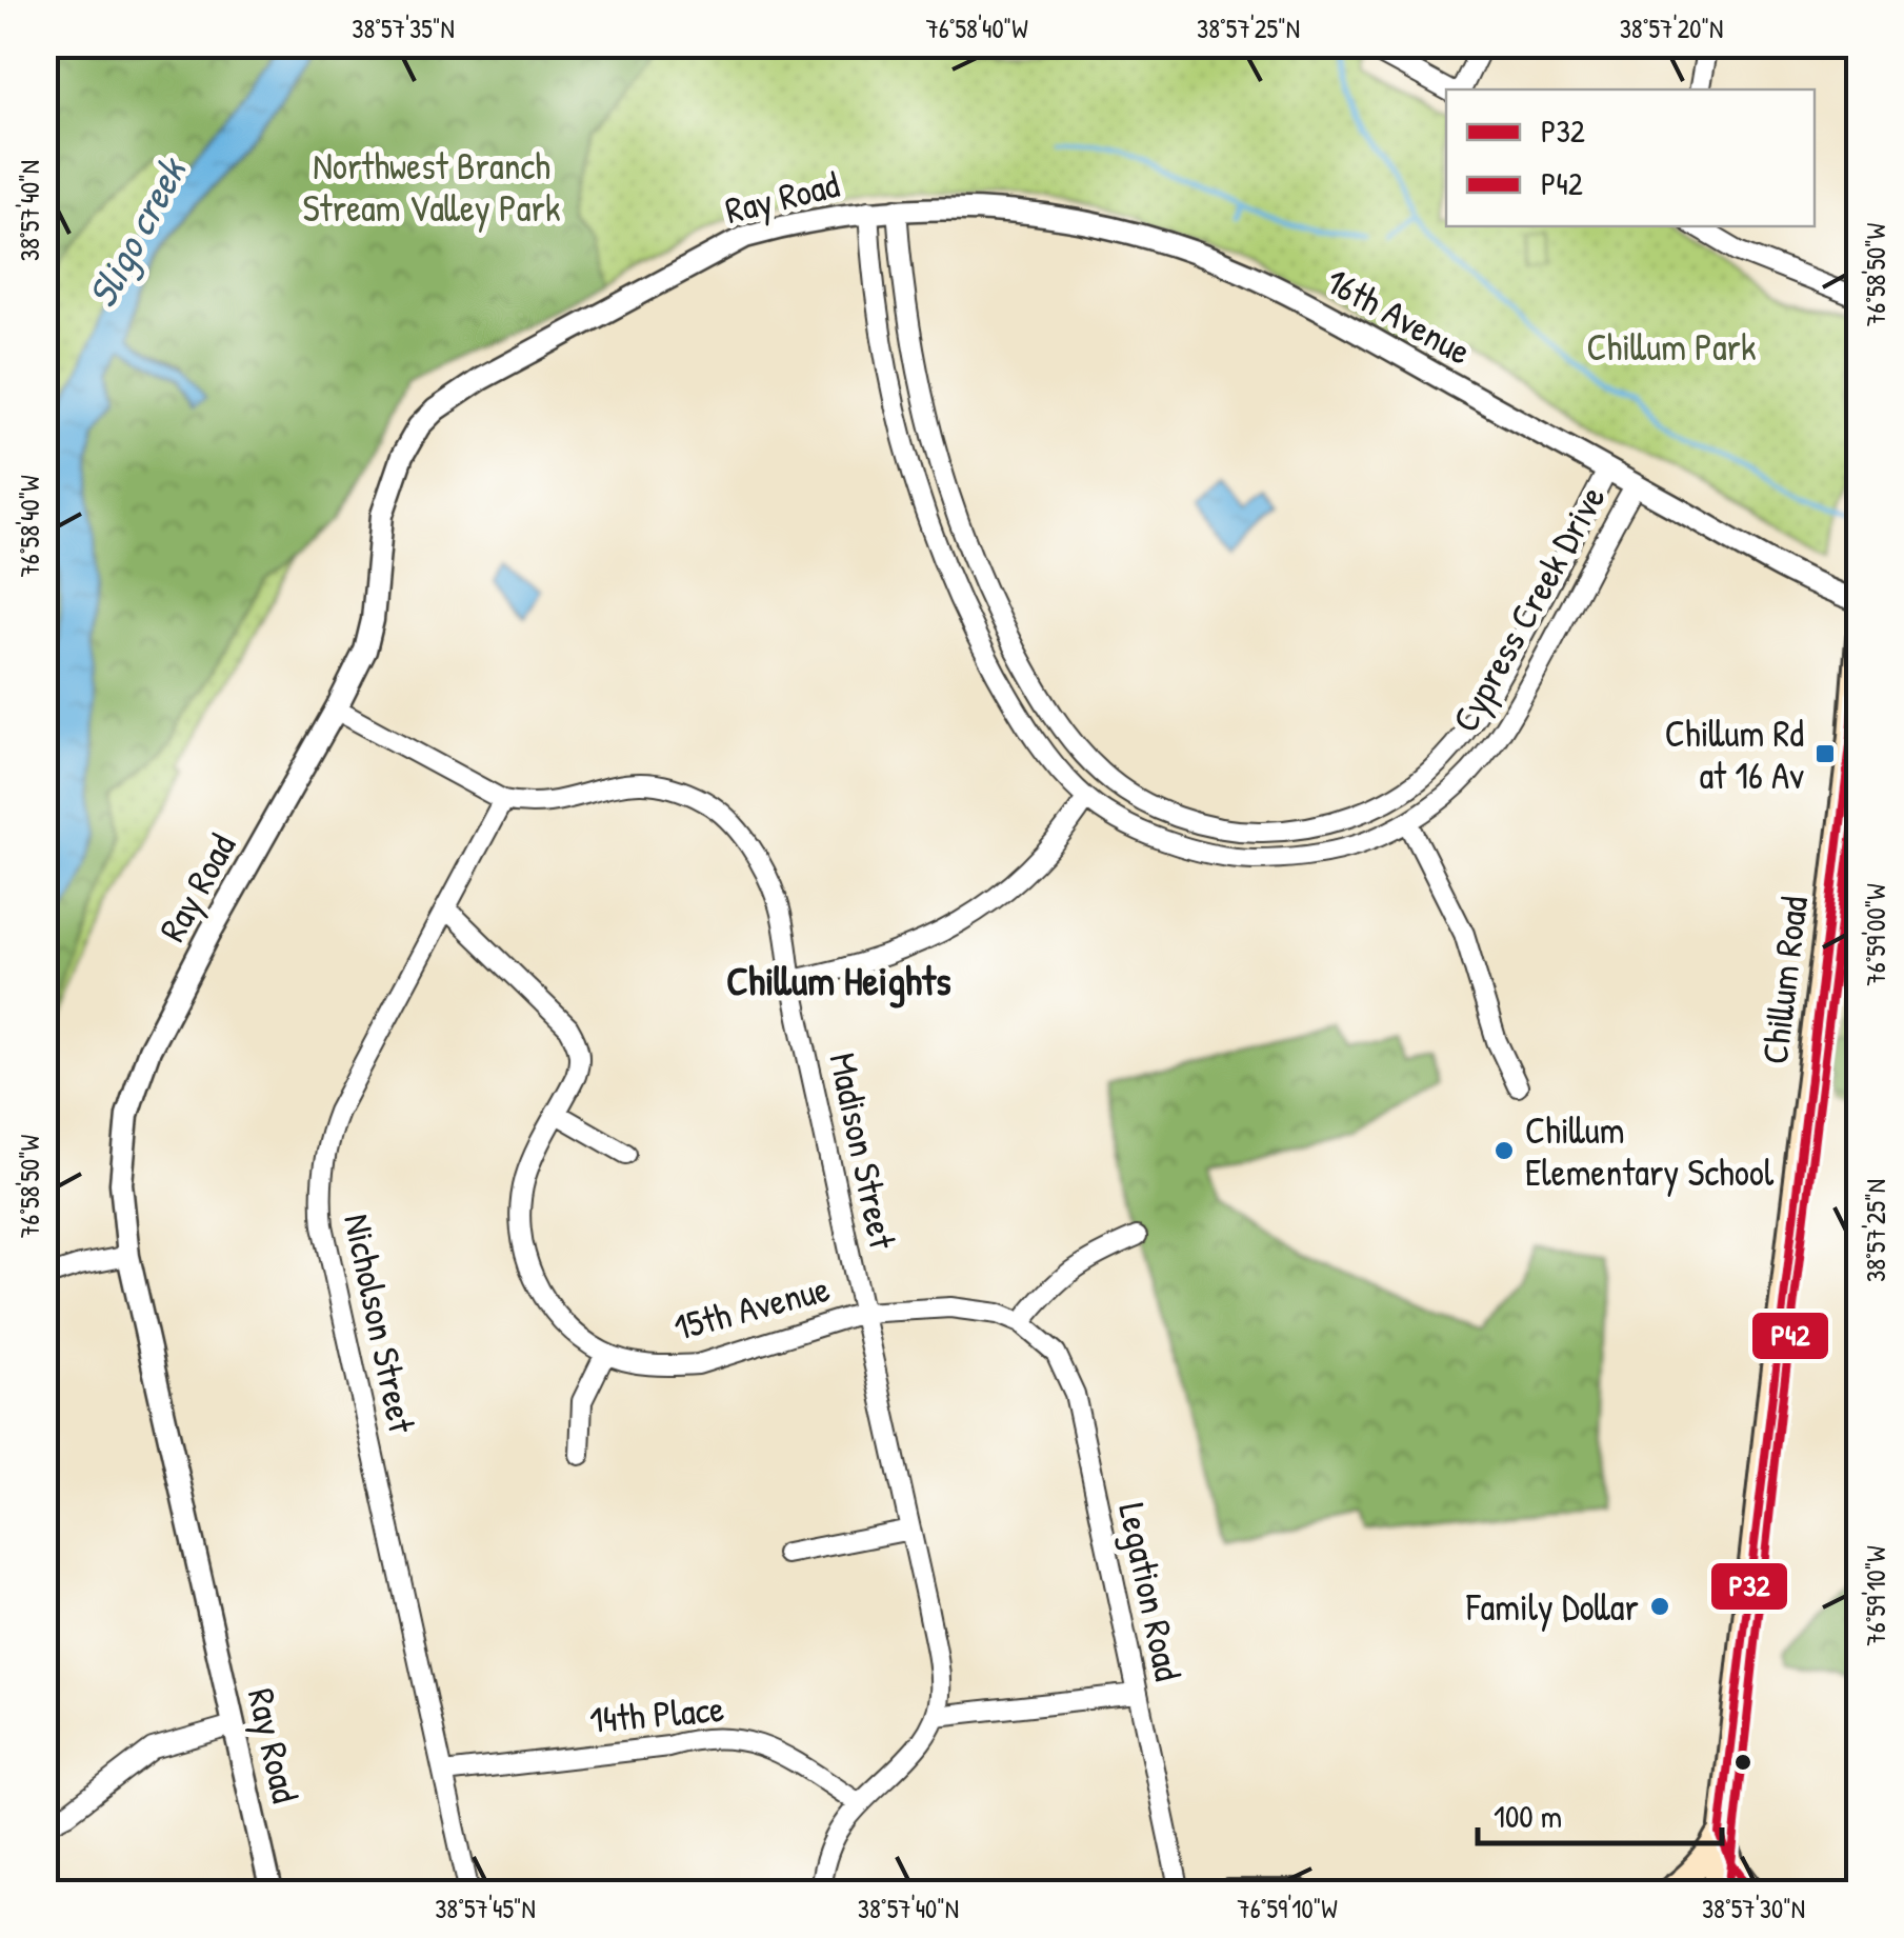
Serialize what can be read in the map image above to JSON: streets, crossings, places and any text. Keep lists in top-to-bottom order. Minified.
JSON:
{"streets":{"main road":["Chillum Road"],"street":["Ray Road","16th Avenue","Cypress Creek Drive","Madison Street","15th Avenue","Nicholson Street","Legation Road","14th Place"]},"crossings":[["Ray Road","16th Avenue"],["Ray Road","Cypress Creek Drive"],["Ray Road","Madison Street"],["16th Avenue","Cypress Creek Drive"],["Madison Street","15th Avenue"],["Madison Street","Nicholson Street"],["15th Avenue","Nicholson Street"],["15th Avenue","Legation Road"],["Nicholson Street","14th Place"]],"districts":["Chillum Heights"],"water":["Sligo creek"],"parks":["Northwest Branch Stream Valley Park","Chillum Park"],"places":{"transit":["Chillum Rd at 16 Av"],"other":["Chillum Elementary School","Family Dollar"]},"lines":["transit line P32","transit line P42"],"legend":["P32","P42"],"scale_bar":"100 m","coordinates":["38°57'35\"N","76°58'40\"W","38°57'25\"N","38°57'20\"N","38°57'40\"N","76°58'50\"W","76°59'00\"W","76°59'10\"W","38°57'45\"N","38°57'30\"N"]}
